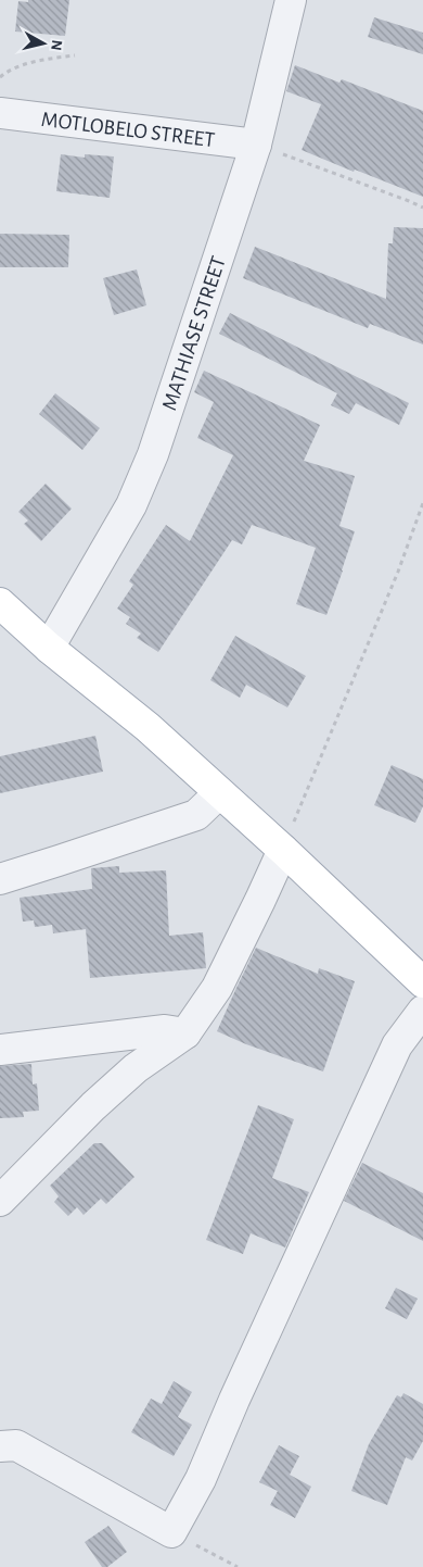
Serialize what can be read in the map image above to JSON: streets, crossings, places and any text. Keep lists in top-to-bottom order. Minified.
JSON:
{"streets":{"street":["MOTLOBELO STREET","MATHIASE STREET"]},"crossings":[["MOTLOBELO STREET","MATHIASE STREET"]],"north":"right"}
